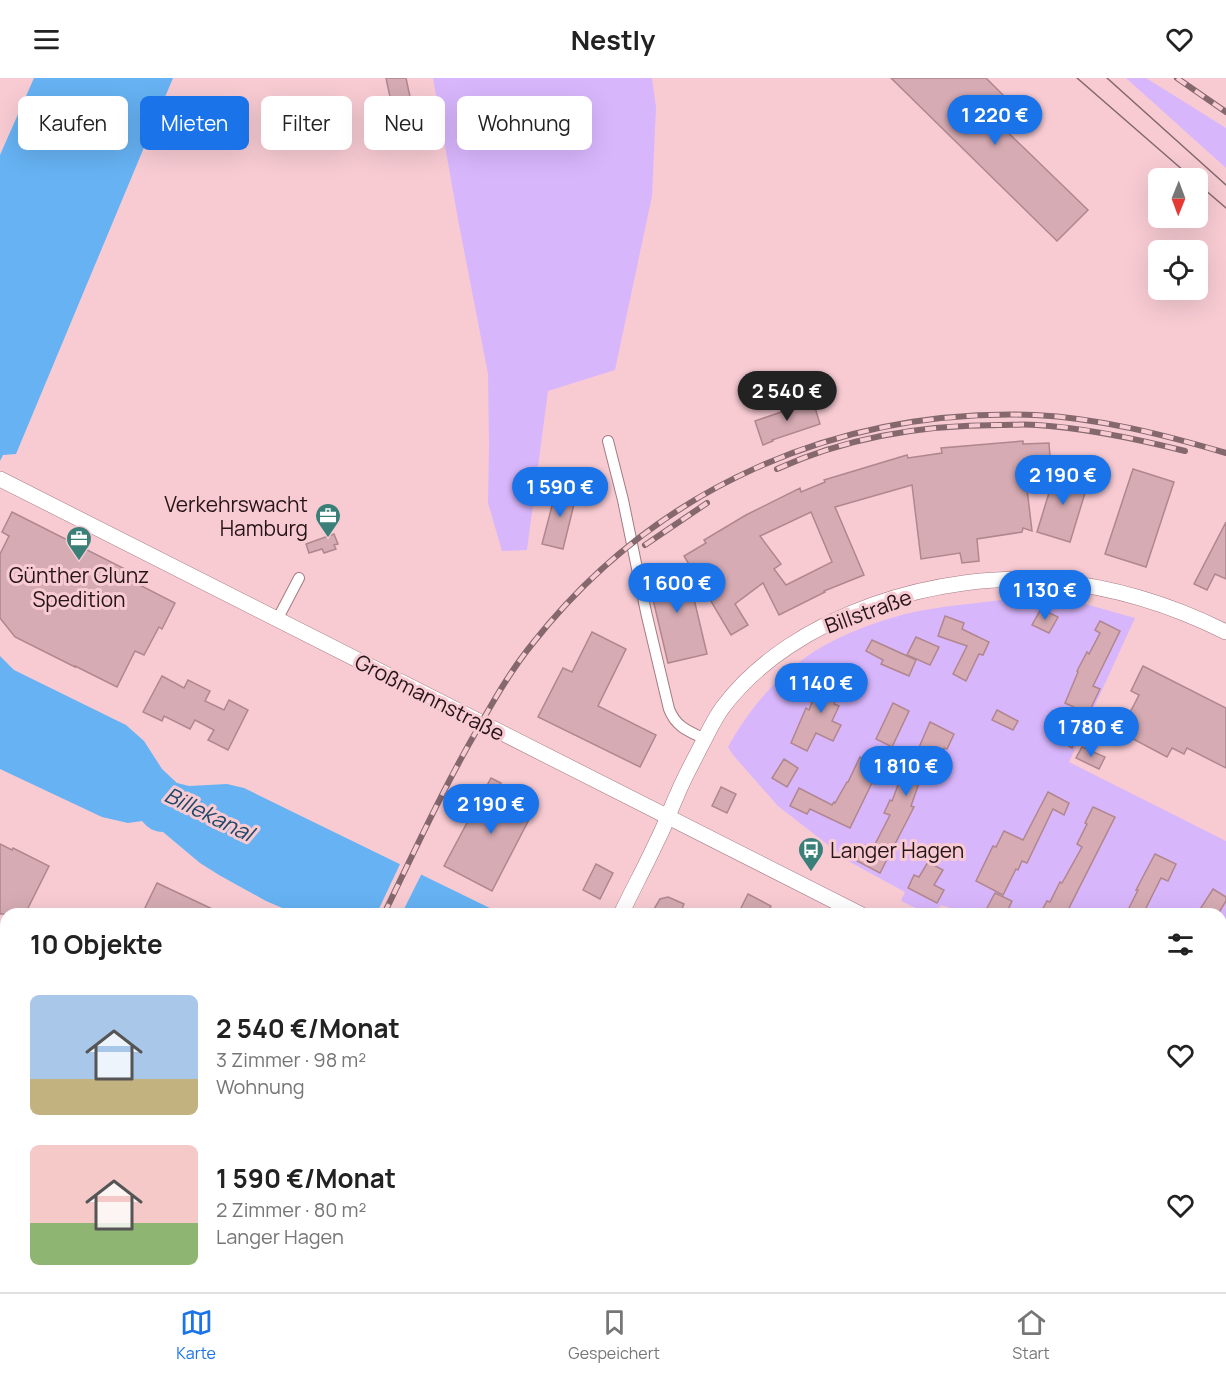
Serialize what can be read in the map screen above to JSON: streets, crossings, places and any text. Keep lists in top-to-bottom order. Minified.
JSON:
{"streets":{"main road":["Billstraße","Großmannstraße"]},"crossings":[["Billstraße","Großmannstraße"]],"water":["Billekanal"],"places":{"office":["Verkehrswacht Hamburg","Günther Glunz Spedition"],"bus stop":["Langer Hagen"]},"north":"bottom","page":{"header":"Nestly","price":["1 220 €","2 540 €","2 190 €","1 590 €","1 600 €","1 130 €","1 140 €","1 780 €","1 810 €","2 190 €"],"chip":["Kaufen","Mieten","Filter","Neu","Wohnung"],"heading":"10 Objekte","list":[{"name":"2 540 €/Monat","note":"3 Zimmer · 98 m² · Wohnung"},{"name":"1 590 €/Monat","note":"2 Zimmer · 80 m² · Langer Hagen"}],"tabs":["Karte","Gespeichert","Start"]}}
